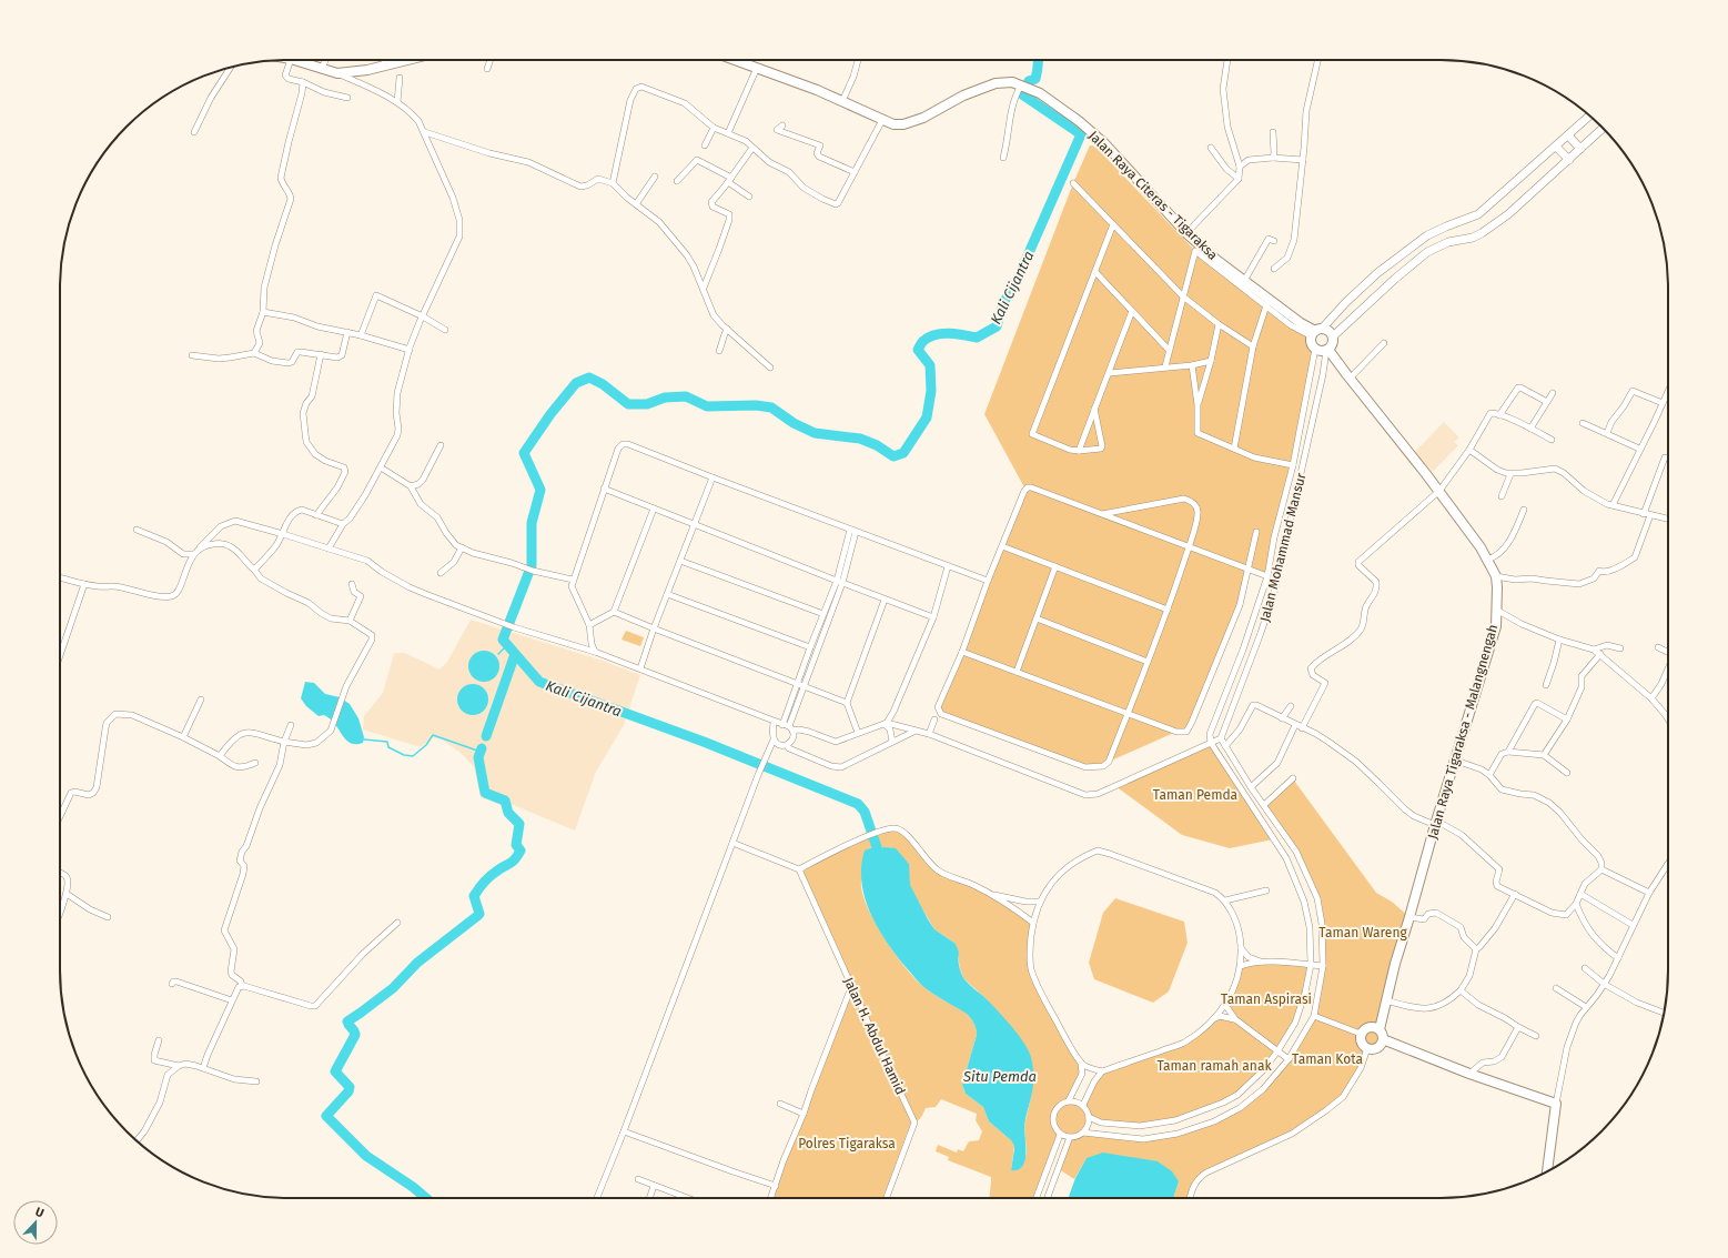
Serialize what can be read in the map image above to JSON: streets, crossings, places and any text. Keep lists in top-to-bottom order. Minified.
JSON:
{"streets":{"main road":["Jalan Raya Citeras - Tigaraksa","Jalan Raya Tigaraksa - Malangnengah"],"street":["Jalan Mohammad Mansur","Jalan H. Abdul Hamid"]},"crossings":[["Jalan Raya Citeras - Tigaraksa","Jalan Mohammad Mansur"],["Jalan Raya Citeras - Tigaraksa","Jalan Raya Tigaraksa - Malangnengah"],["Jalan Mohammad Mansur","Jalan Raya Tigaraksa - Malangnengah"]],"water":["Kali Cijantra","Situ Pemda"],"parks":["Taman Pemda","Taman Wareng","Taman Aspirasi","Taman Kota","Taman ramah anak","Polres Tigaraksa"],"north":"top"}
